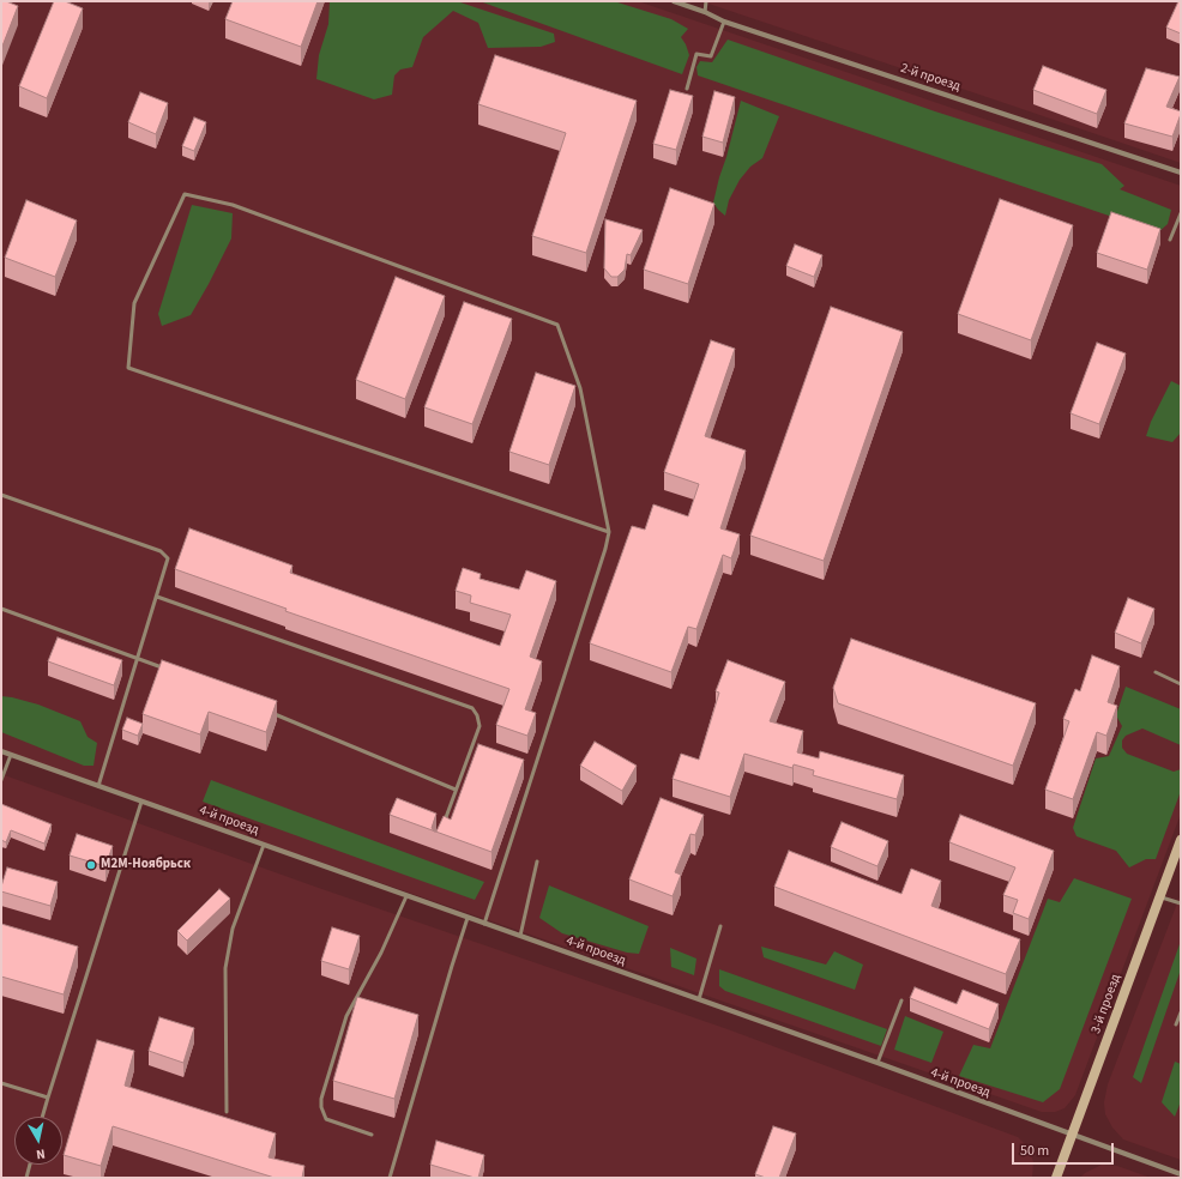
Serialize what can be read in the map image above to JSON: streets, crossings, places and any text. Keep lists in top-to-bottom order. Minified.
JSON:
{"streets":{"street":["2-й проезд","4-й проезд","3-й проезд"]},"crossings":[["4-й проезд","3-й проезд"]],"places":["М2М-Ноябрьск"],"scale_bar":"50 m","north":"bottom"}
